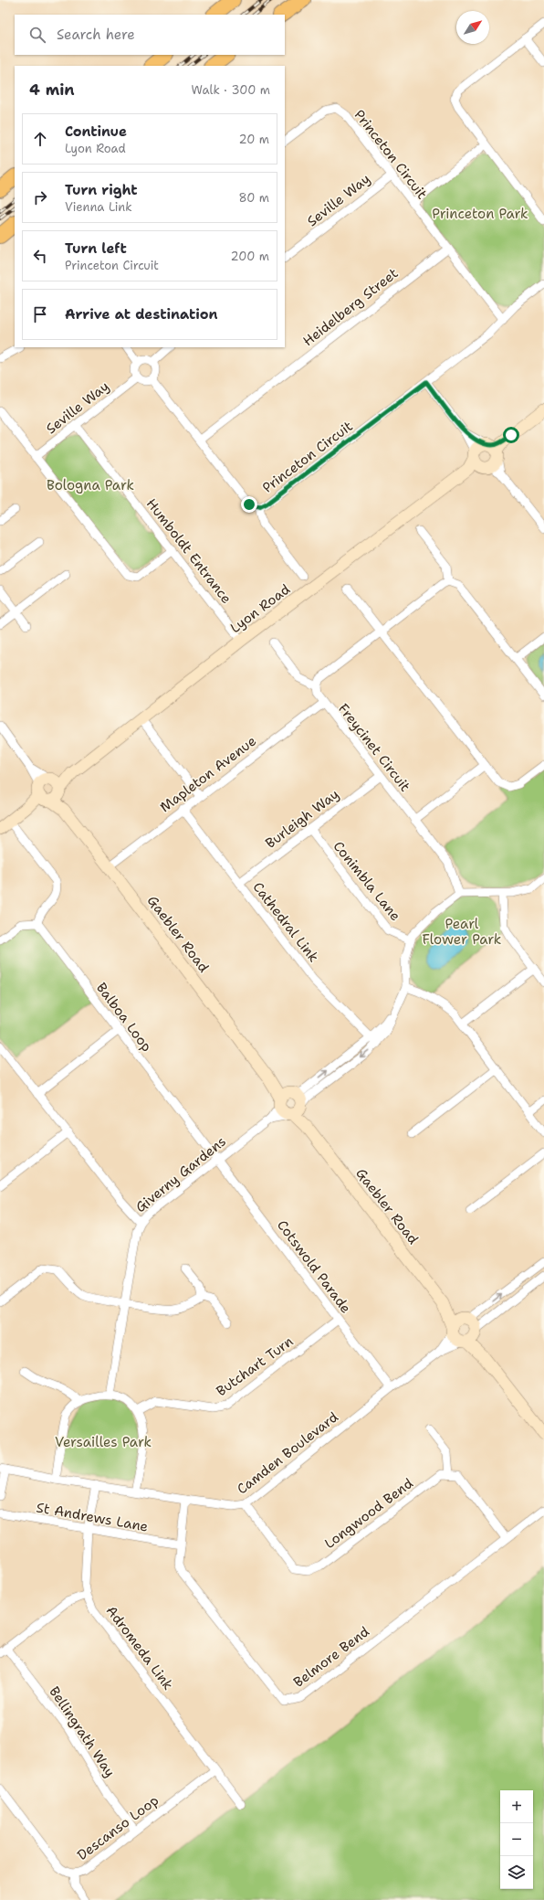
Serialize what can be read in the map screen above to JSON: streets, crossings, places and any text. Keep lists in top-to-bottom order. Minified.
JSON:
{"streets":{"street":["Princeton Circuit","Seville Way","Heidelberg Street","Humboldt Entrance","Lyon Road","Freycinet Circuit","Mapleton Avenue","Burleigh Way","Conimbla Lane","Cathedral Link","Gaebler Road","Balboa Loop","Giverny Gardens","Cotswold Parade","Butchart Turn","Camden Boulevard","Longwood Bend","St Andrews Lane","Adromeda Link","Belmore Bend","Bellingrath Way","Descanso Loop"]},"crossings":[["Princeton Circuit","Seville Way"],["Princeton Circuit","Heidelberg Street"],["Seville Way","Humboldt Entrance"],["Humboldt Entrance","Lyon Road"],["Lyon Road","Gaebler Road"],["Freycinet Circuit","Mapleton Avenue"],["Freycinet Circuit","Burleigh Way"],["Mapleton Avenue","Cathedral Link"],["Mapleton Avenue","Gaebler Road"],["Burleigh Way","Conimbla Lane"],["Burleigh Way","Cathedral Link"],["Gaebler Road","Giverny Gardens"],["Gaebler Road","Camden Boulevard"],["Balboa Loop","Giverny Gardens"],["Balboa Loop","Cotswold Parade"],["Giverny Gardens","Cotswold Parade"],["Giverny Gardens","Butchart Turn"],["Giverny Gardens","Camden Boulevard"],["Giverny Gardens","Adromeda Link"],["Cotswold Parade","Butchart Turn"],["Cotswold Parade","Camden Boulevard"],["Butchart Turn","Camden Boulevard"],["Butchart Turn","Adromeda Link"],["Camden Boulevard","Longwood Bend"],["Camden Boulevard","Adromeda Link"],["Camden Boulevard","Belmore Bend"],["St Andrews Lane","Adromeda Link"],["St Andrews Lane","Belmore Bend"],["Adromeda Link","Descanso Loop"],["Bellingrath Way","Descanso Loop"]],"parks":["Princeton Park","Bologna Park","Pearl Flower Park","Versailles Park"],"north":"top right","page":{"search":"Search here","heading":["4 min","Walk · 300 m"],"list":[["Continue","Lyon Road","20 m"],["Turn right","Vienna Link","80 m"],["Turn left","Princeton Circuit","200 m"],"Arrive at destination"],"map_buttons":["+","−"]}}
